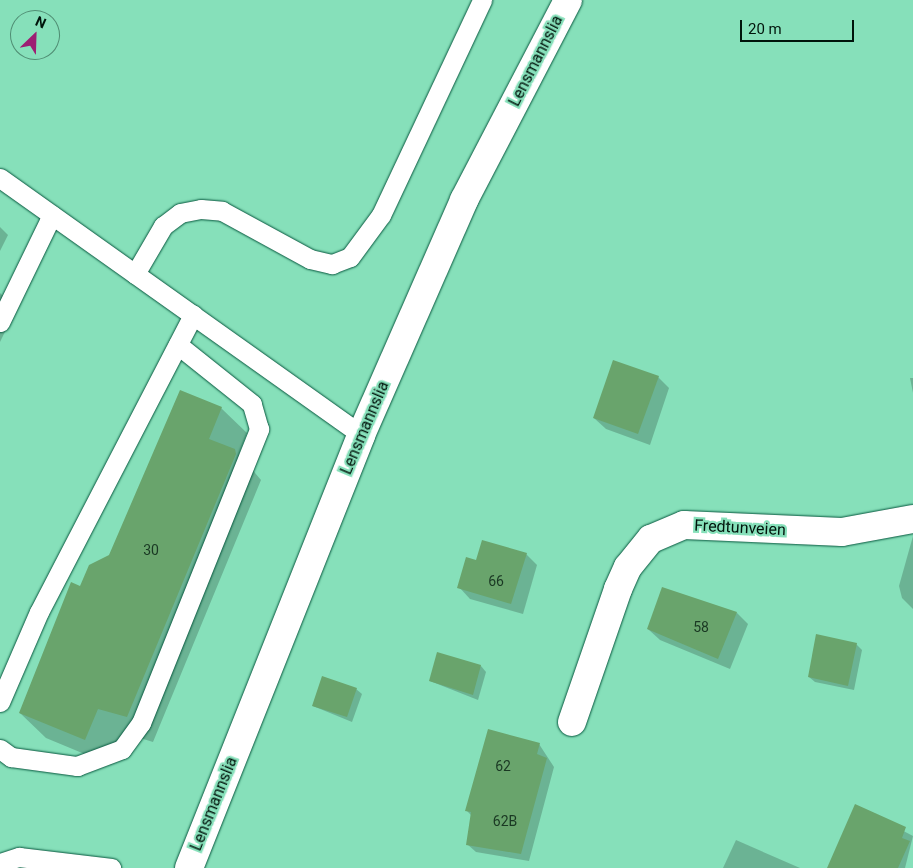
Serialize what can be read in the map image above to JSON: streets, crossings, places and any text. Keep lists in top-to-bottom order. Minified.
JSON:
{"streets":{"street":["Lensmannslia","Fredtunveien"]},"house_numbers":["30","66","58","62","62B"],"scale_bar":"20 m","north":"top right"}
